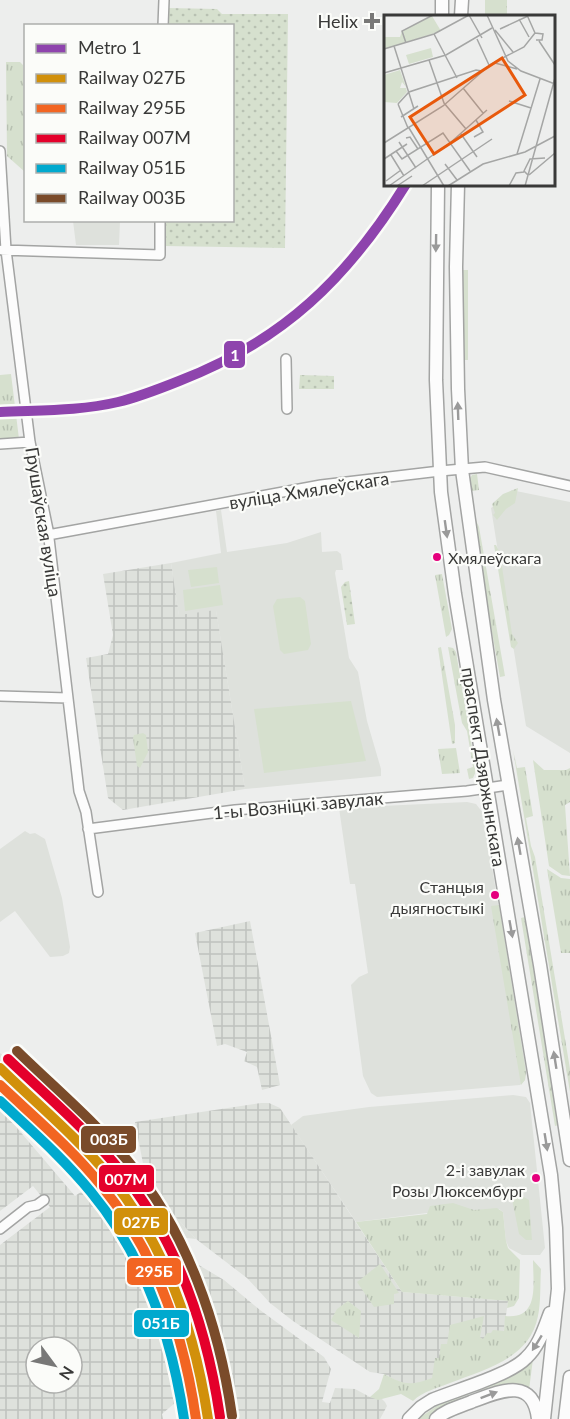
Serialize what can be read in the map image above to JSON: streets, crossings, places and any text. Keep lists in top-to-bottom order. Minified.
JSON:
{"streets":{"main road":["праспект Дзяржынскага"],"street":["вуліца Хмялеўскага","Грушаўская вуліца","1-ы Возніцкі завулак"]},"crossings":[["вуліца Хмялеўскага","Грушаўская вуліца"],["вуліца Хмялеўскага","праспект Дзяржынскага"],["Грушаўская вуліца","1-ы Возніцкі завулак"],["праспект Дзяржынскага","1-ы Возніцкі завулак"]],"places":{"health":["Helix"],"other":["Хмялеўскага","Станцыя дыягностыкі","2-і завулак Розы Люксембург"]},"lines":["metro line 1","rail line 003Б","rail line 007М","rail line 027Б","rail line 295Б","rail line 051Б"],"legend":["Metro 1","Railway 027Б","Railway 295Б","Railway 007М","Railway 051Б","Railway 003Б"],"north":"bottom right"}
